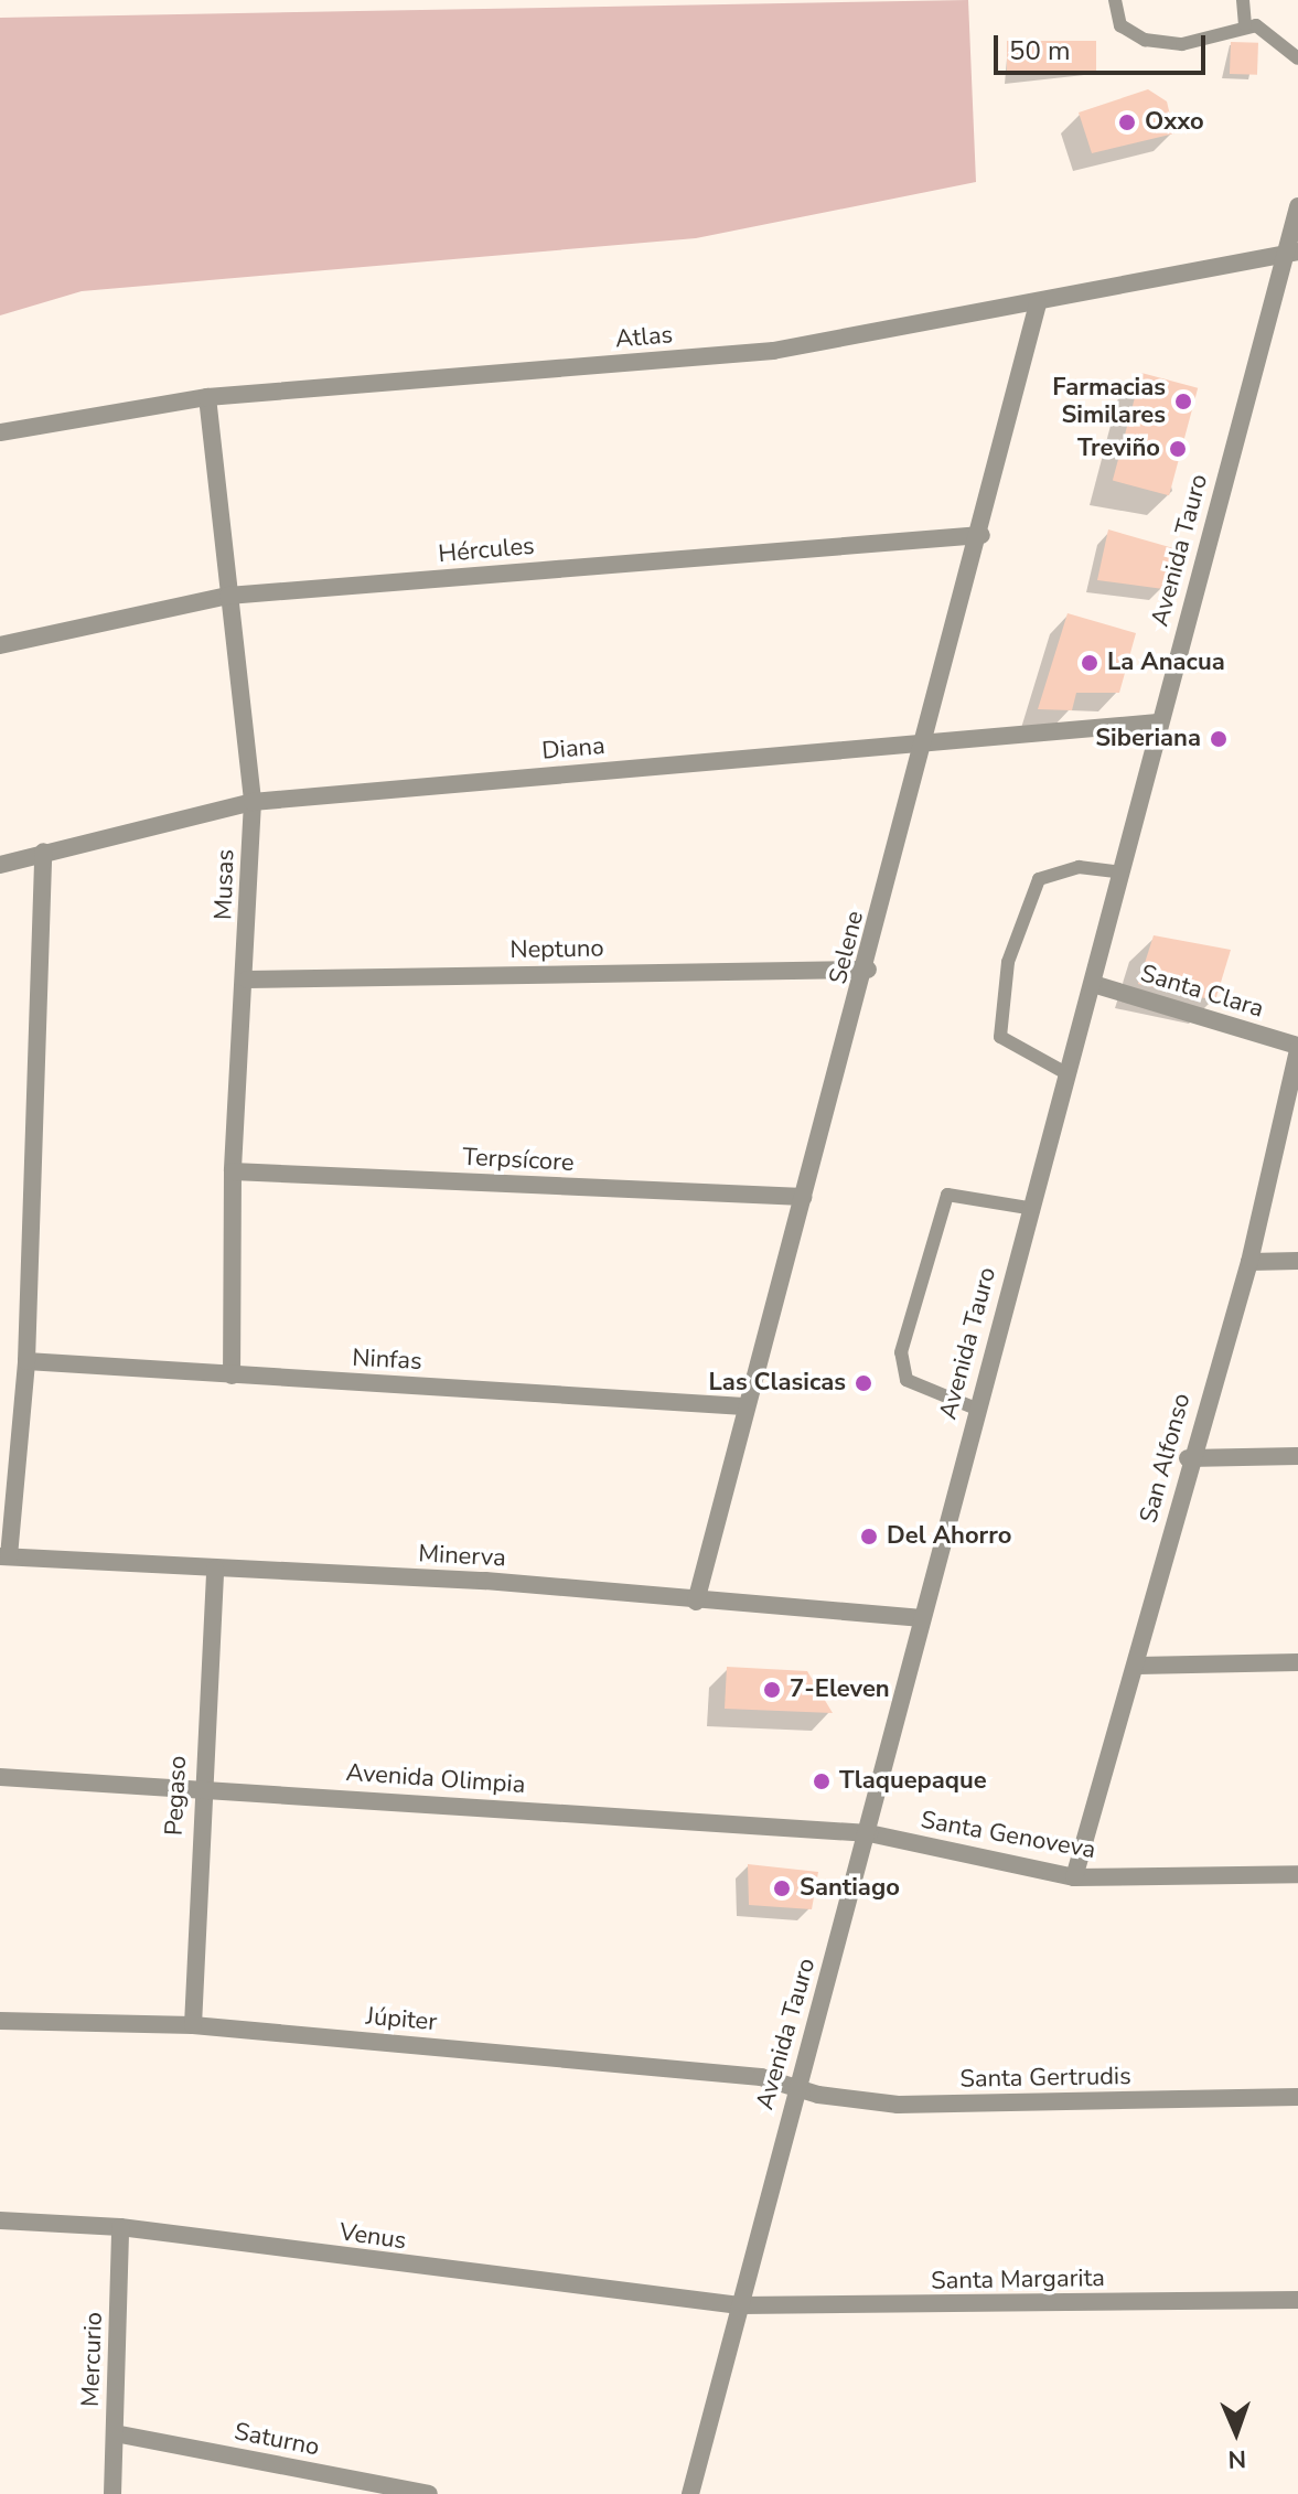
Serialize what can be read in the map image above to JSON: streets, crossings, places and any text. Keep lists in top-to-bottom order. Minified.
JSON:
{"streets":{"street":["Atlas","Hércules","Avenida Tauro","Diana","Musas","Selene","Neptuno","Santa Clara","Terpsícore","Ninfas","San Alfonso","Minerva","Avenida Olimpia","Pegaso","Santa Genoveva","Júpiter","Santa Gertrudis","Venus","Santa Margarita","Mercurio","Saturno"]},"crossings":[["Atlas","Avenida Tauro"],["Atlas","Musas"],["Atlas","Selene"],["Hércules","Musas"],["Hércules","Selene"],["Avenida Tauro","Diana"],["Avenida Tauro","Santa Clara"],["Avenida Tauro","Minerva"],["Avenida Tauro","Avenida Olimpia"],["Avenida Tauro","Santa Genoveva"],["Avenida Tauro","Júpiter"],["Avenida Tauro","Santa Gertrudis"],["Avenida Tauro","Venus"],["Avenida Tauro","Santa Margarita"],["Diana","Musas"],["Diana","Selene"],["Musas","Neptuno"],["Musas","Terpsícore"],["Musas","Ninfas"],["Selene","Neptuno"],["Selene","Terpsícore"],["Selene","Ninfas"],["Selene","Minerva"],["Santa Clara","San Alfonso"],["San Alfonso","Santa Genoveva"],["Minerva","Pegaso"],["Avenida Olimpia","Pegaso"],["Avenida Olimpia","Santa Genoveva"],["Pegaso","Júpiter"],["Júpiter","Santa Gertrudis"],["Venus","Santa Margarita"],["Venus","Mercurio"],["Mercurio","Saturno"]],"places":["Oxxo","Farmacias Similares","Treviño","La Anacua","Siberiana","Las Clasicas","Del Ahorro","7-Eleven","Tlaquepaque","Santiago"],"scale_bar":"50 m","north":"bottom"}
